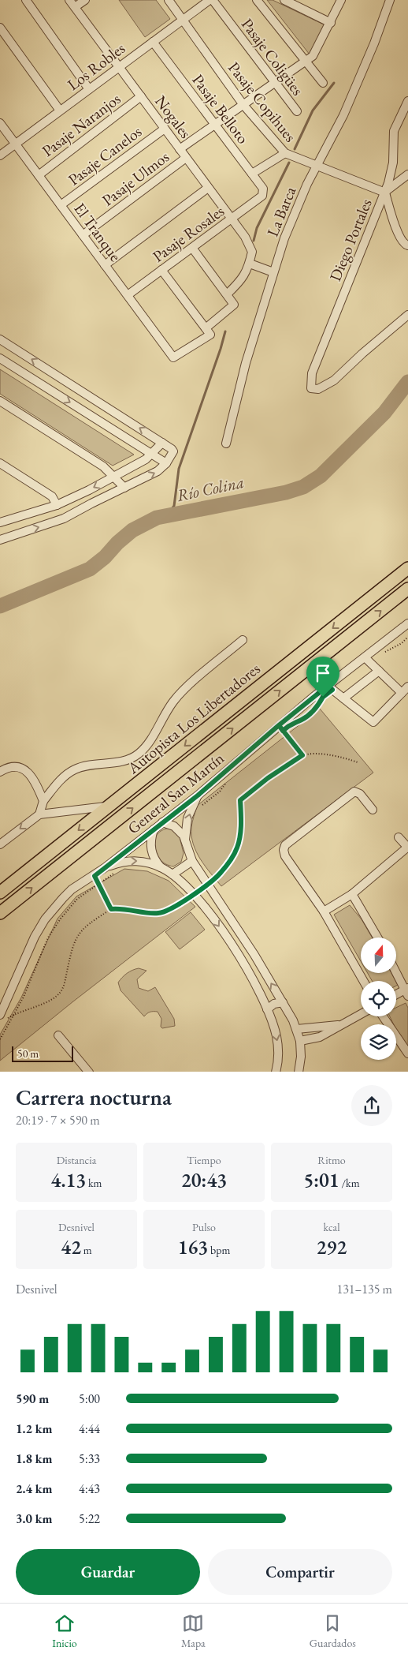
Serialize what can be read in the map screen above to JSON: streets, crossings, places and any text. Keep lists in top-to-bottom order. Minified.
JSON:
{"streets":{"highway":["Autopista Los Libertadores"],"street":["Pasaje Coligües","Los Robles","Pasaje Copihues","Pasaje Belloto","Nogales","Pasaje Naranjos","Pasaje Canelos","Pasaje Ulmos","La Barca","El Tranque","Pasaje Rosales","Diego Portales","General San Martín"]},"crossings":[["Los Robles","Pasaje Copihues"],["Los Robles","Pasaje Belloto"],["Los Robles","Nogales"],["Los Robles","El Tranque"],["Pasaje Copihues","La Barca"],["Pasaje Copihues","Diego Portales"],["Pasaje Belloto","Pasaje Rosales"],["Nogales","Pasaje Naranjos"],["Nogales","Pasaje Canelos"],["Nogales","Pasaje Ulmos"],["Nogales","Pasaje Rosales"],["Pasaje Naranjos","El Tranque"],["Pasaje Canelos","El Tranque"],["Pasaje Ulmos","El Tranque"],["El Tranque","Pasaje Rosales"]],"water":["Río Colina"],"scale_bar":"50 m","north":"top","page":{"scale":"50 m","heading":["Carrera nocturna","20:19 · 7 × 590 m"],"stats":[["Distancia","4.13 km"],["Tiempo","20:43"],["Ritmo","5:01 /km"],["Desnivel","42 m"],["Pulso","163 bpm"],["kcal","292"]],"chart":["Desnivel","131–135 m"],"list":[{"name":"590 m","note":"5:00"},{"name":"1.2 km","note":"4:44"},{"name":"1.8 km","note":"5:33"},{"name":"2.4 km","note":"4:43"},{"name":"3.0 km","note":"5:22"}],"buttons":["Guardar","Compartir"],"tabs":["Inicio","Mapa","Guardados"]}}
